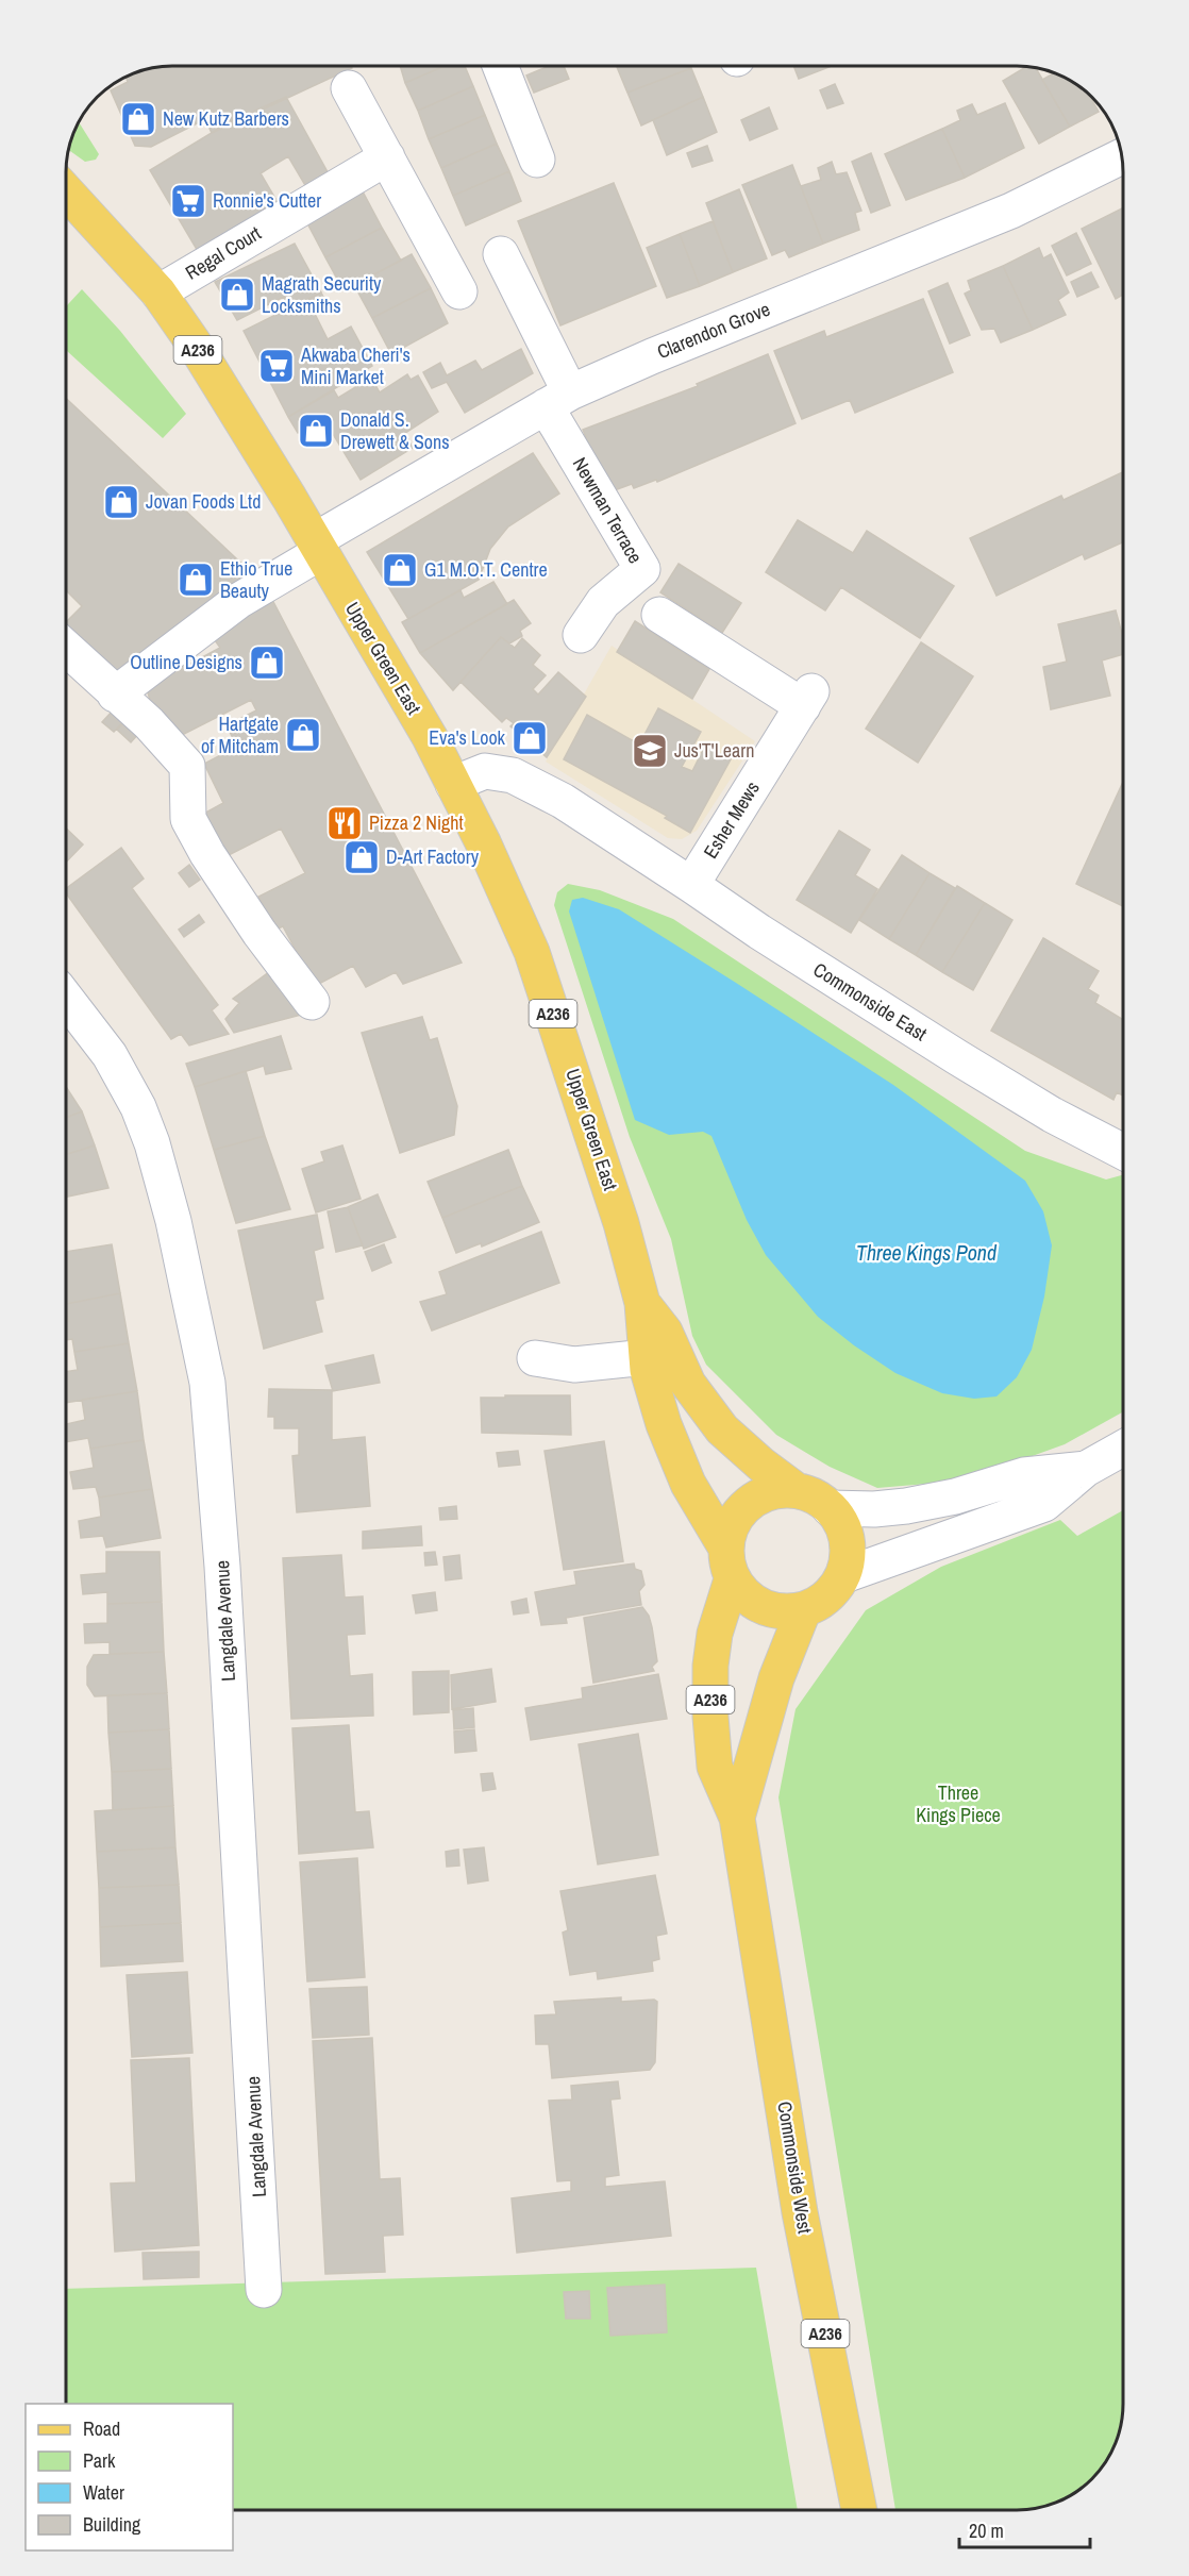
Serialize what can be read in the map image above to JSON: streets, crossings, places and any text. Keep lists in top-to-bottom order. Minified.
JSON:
{"streets":{"main road":["A236","Upper Green East","Commonside West"],"street":["Regal Court","Clarendon Grove","Newman Terrace","Esher Mews","Commonside East","Langdale Avenue"]},"crossings":[["Regal Court","Upper Green East"],["Clarendon Grove","Newman Terrace"],["Clarendon Grove","Upper Green East"],["Upper Green East","Commonside East"],["Upper Green East","Commonside West"],["Esher Mews","Commonside East"]],"water":["Three Kings Pond"],"parks":["Three Kings Piece"],"places":{"shop":["New Kutz Barbers","Magrath Security Locksmiths","Donald S. Drewett & Sons","Jovan Foods Ltd","G1 M.O.T. Centre","Ethio True Beauty","Outline Designs","Hartgate of Mitcham","Eva's Look","D-Art Factory"],"supermarket":["Ronnie's Cutter","Akwaba Cheri's Mini Market"],"school or university":["Jus'T'Learn"],"restaurant":["Pizza 2 Night"]},"legend":["Road","Park","Water","Building"],"scale_bar":"20 m"}
